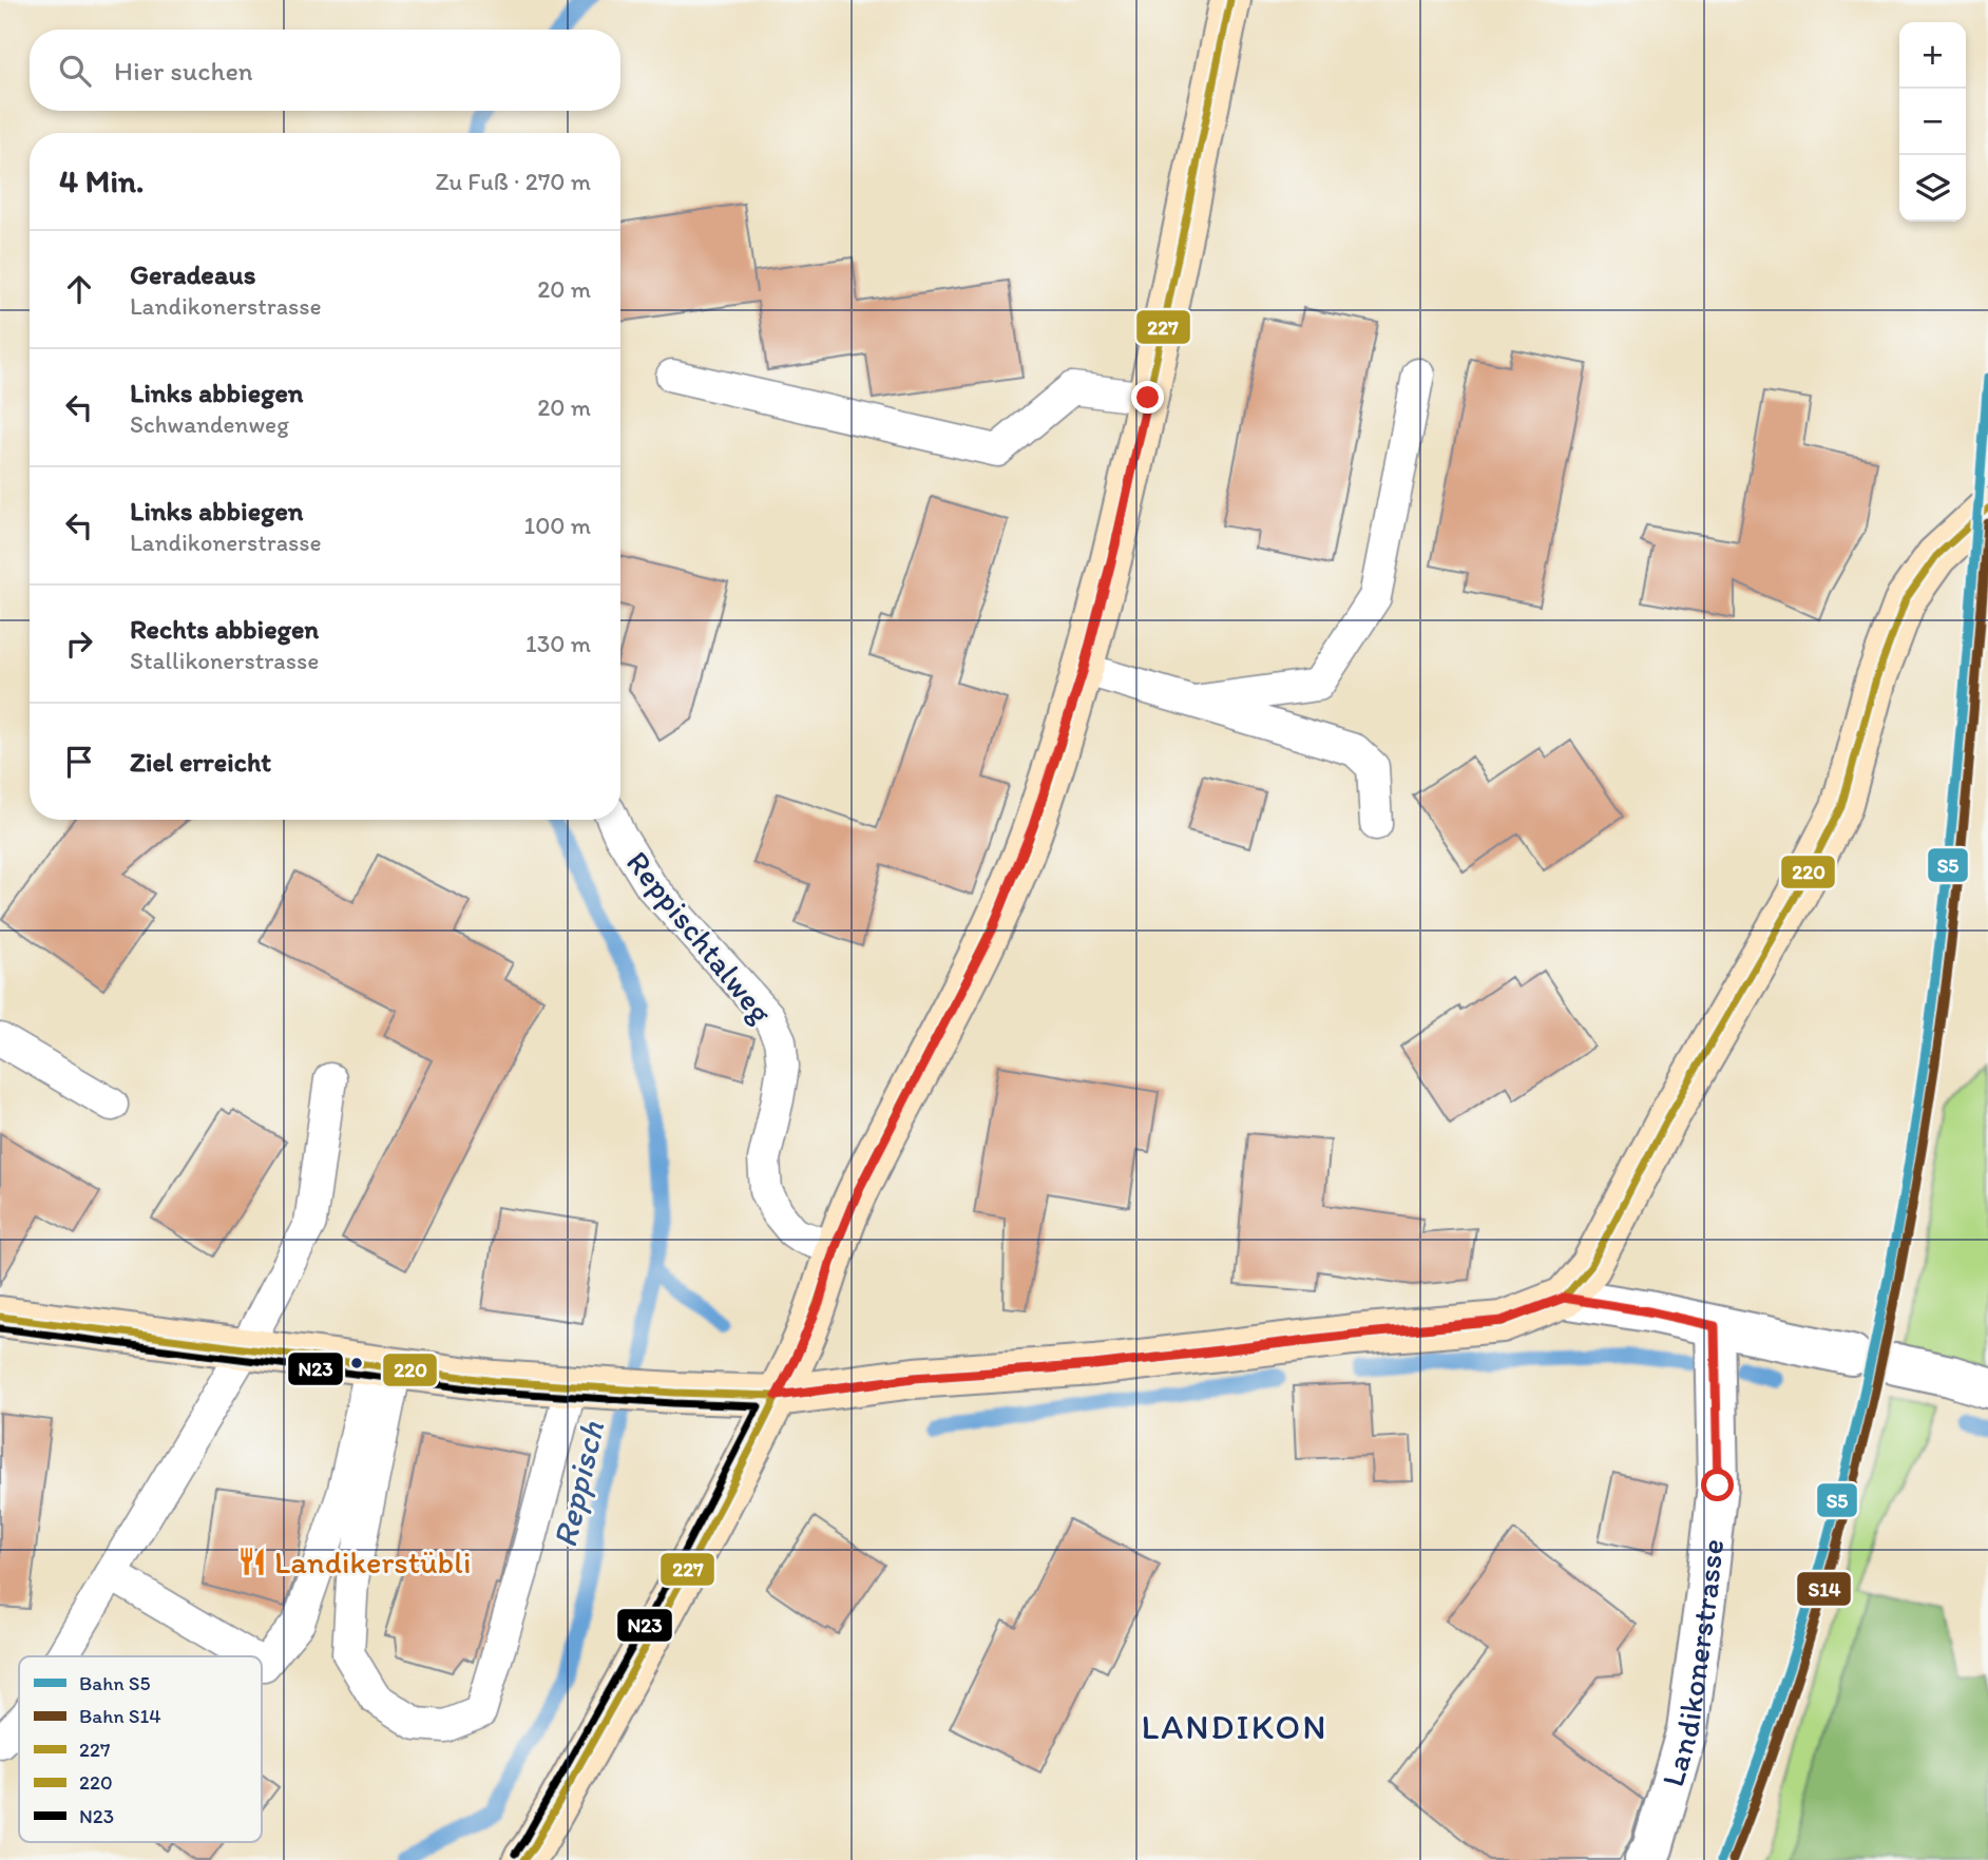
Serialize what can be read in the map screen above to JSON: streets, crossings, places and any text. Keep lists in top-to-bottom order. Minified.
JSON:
{"streets":{"street":["Landikonerstrasse"],"lane":["Reppischtalweg"]},"districts":["LANDIKON"],"water":["Reppisch"],"places":{"restaurant":["Landikerstübli"]},"lines":["transit line 227","rail line S5","transit line 220","rail line S14","transit line N23"],"legend":["Bahn S5","Bahn S14","227","220","N23"],"page":{"map_buttons":["+","−"],"search":"Hier suchen","heading":["4 Min.","Zu Fuß · 270 m"],"list":[["Geradeaus","Landikonerstrasse","20 m"],["Links abbiegen","Schwandenweg","20 m"],["Links abbiegen","Landikonerstrasse","100 m"],["Rechts abbiegen","Stallikonerstrasse","130 m"],"Ziel erreicht"]}}
